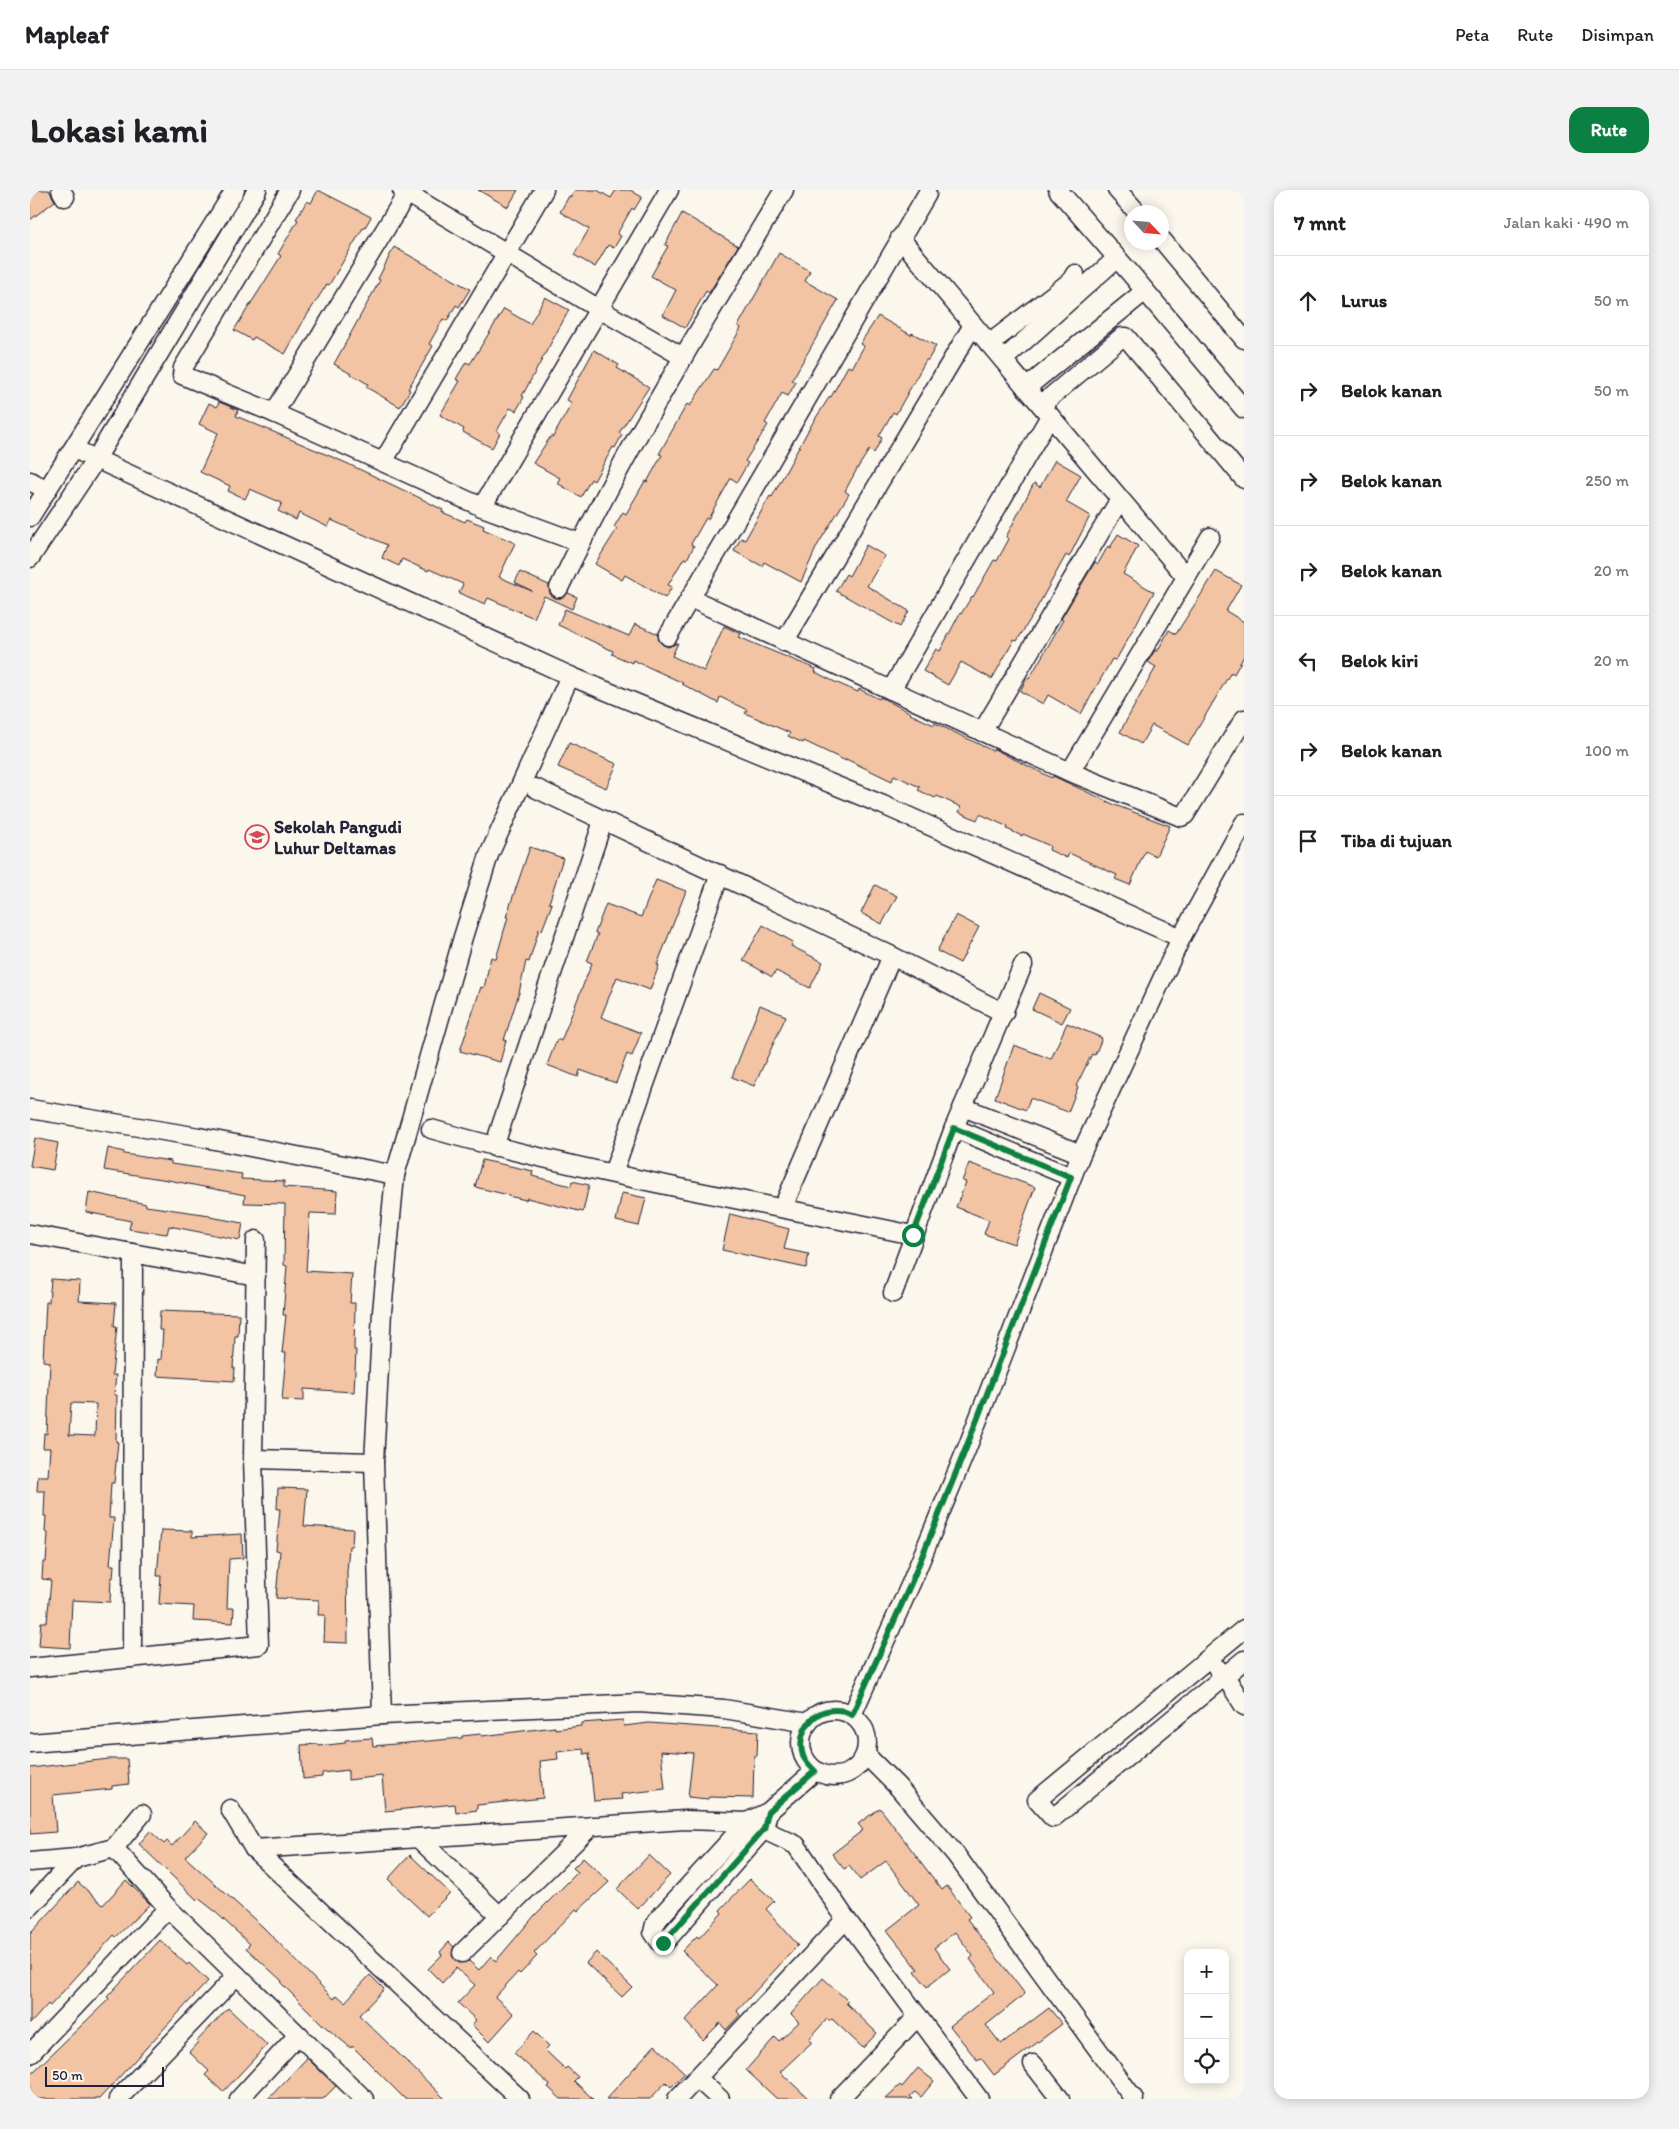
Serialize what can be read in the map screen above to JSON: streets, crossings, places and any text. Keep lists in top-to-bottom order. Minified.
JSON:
{"places":{"school or university":["Sekolah Pangudi Luhur Deltamas"]},"scale_bar":"50 m","north":"bottom right","page":{"header":"Mapleaf","nav":["Peta","Rute","Disimpan"],"buttons":"Rute","title":"Lokasi kami","heading":["7 mnt","Jalan kaki · 490 m"],"list":[["Lurus","50 m"],["Belok kanan","50 m"],["Belok kanan","250 m"],["Belok kanan","20 m"],["Belok kiri","20 m"],["Belok kanan","100 m"],"Tiba di tujuan"],"map_buttons":["+","−"],"scale":"50 m"}}
